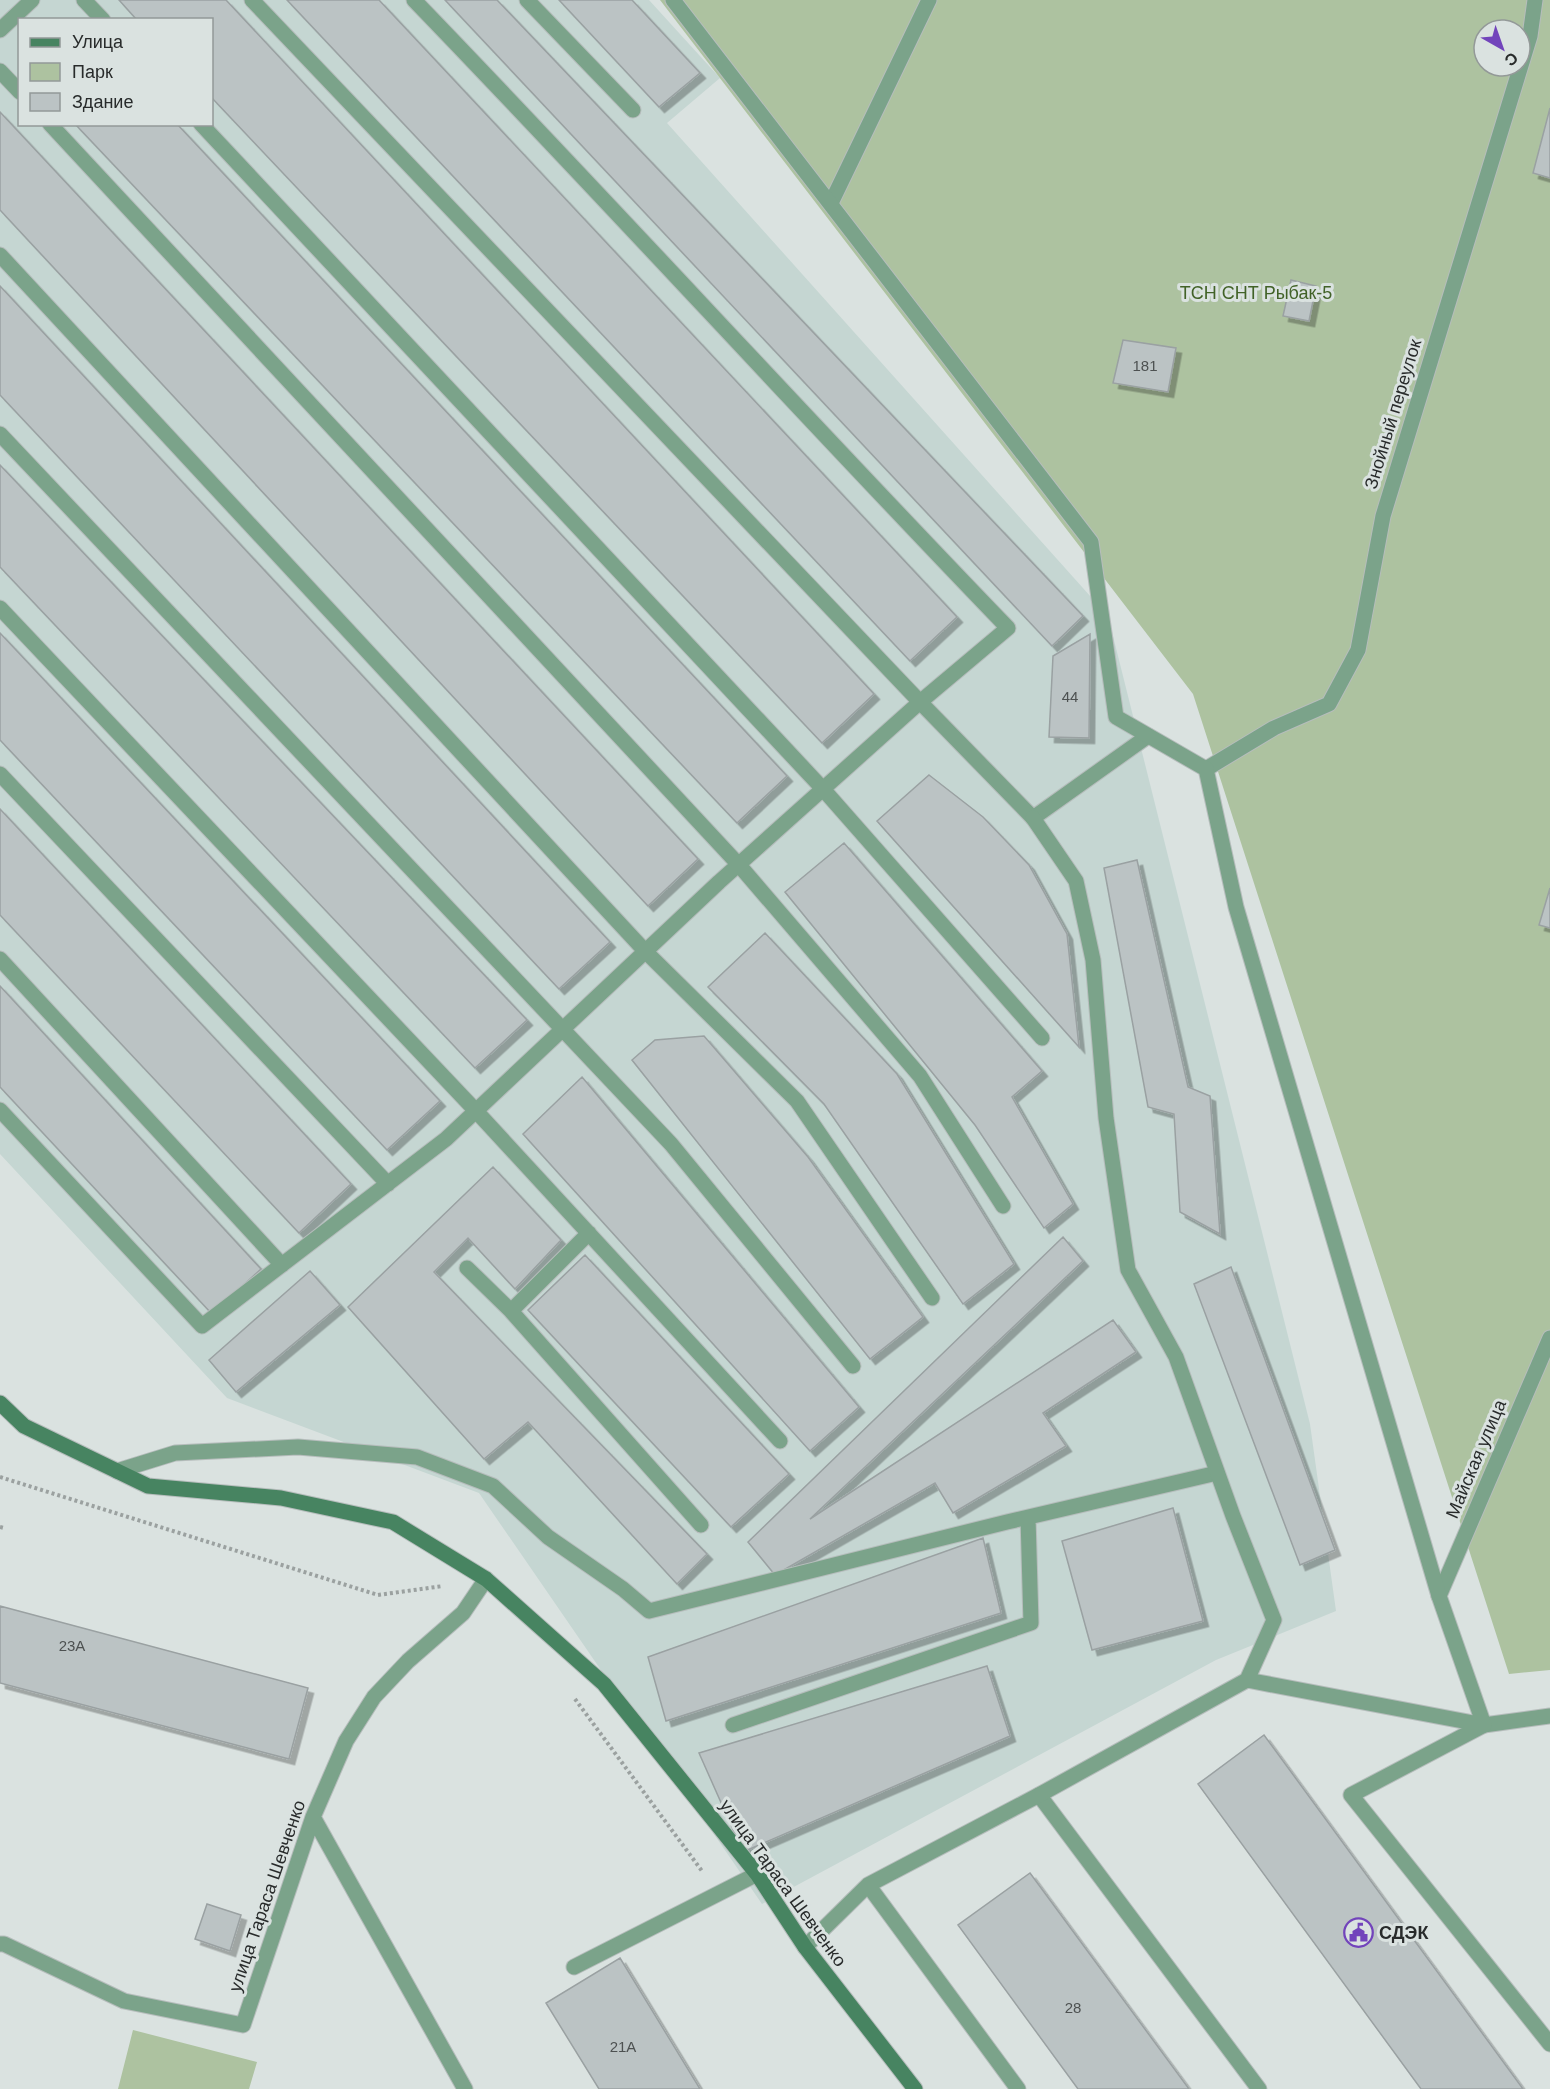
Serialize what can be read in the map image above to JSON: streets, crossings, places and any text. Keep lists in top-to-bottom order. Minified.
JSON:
{"streets":{"street":["Знойный переулок","Майская улица","улица Тараса Шевченко"]},"parks":["ТСН СНТ Рыбак-5"],"places":{"public building":["СДЭК"]},"house_numbers":["181","44","23А","28","21А"],"legend":["Улица","Парк","Здание"],"north":"bottom right"}
